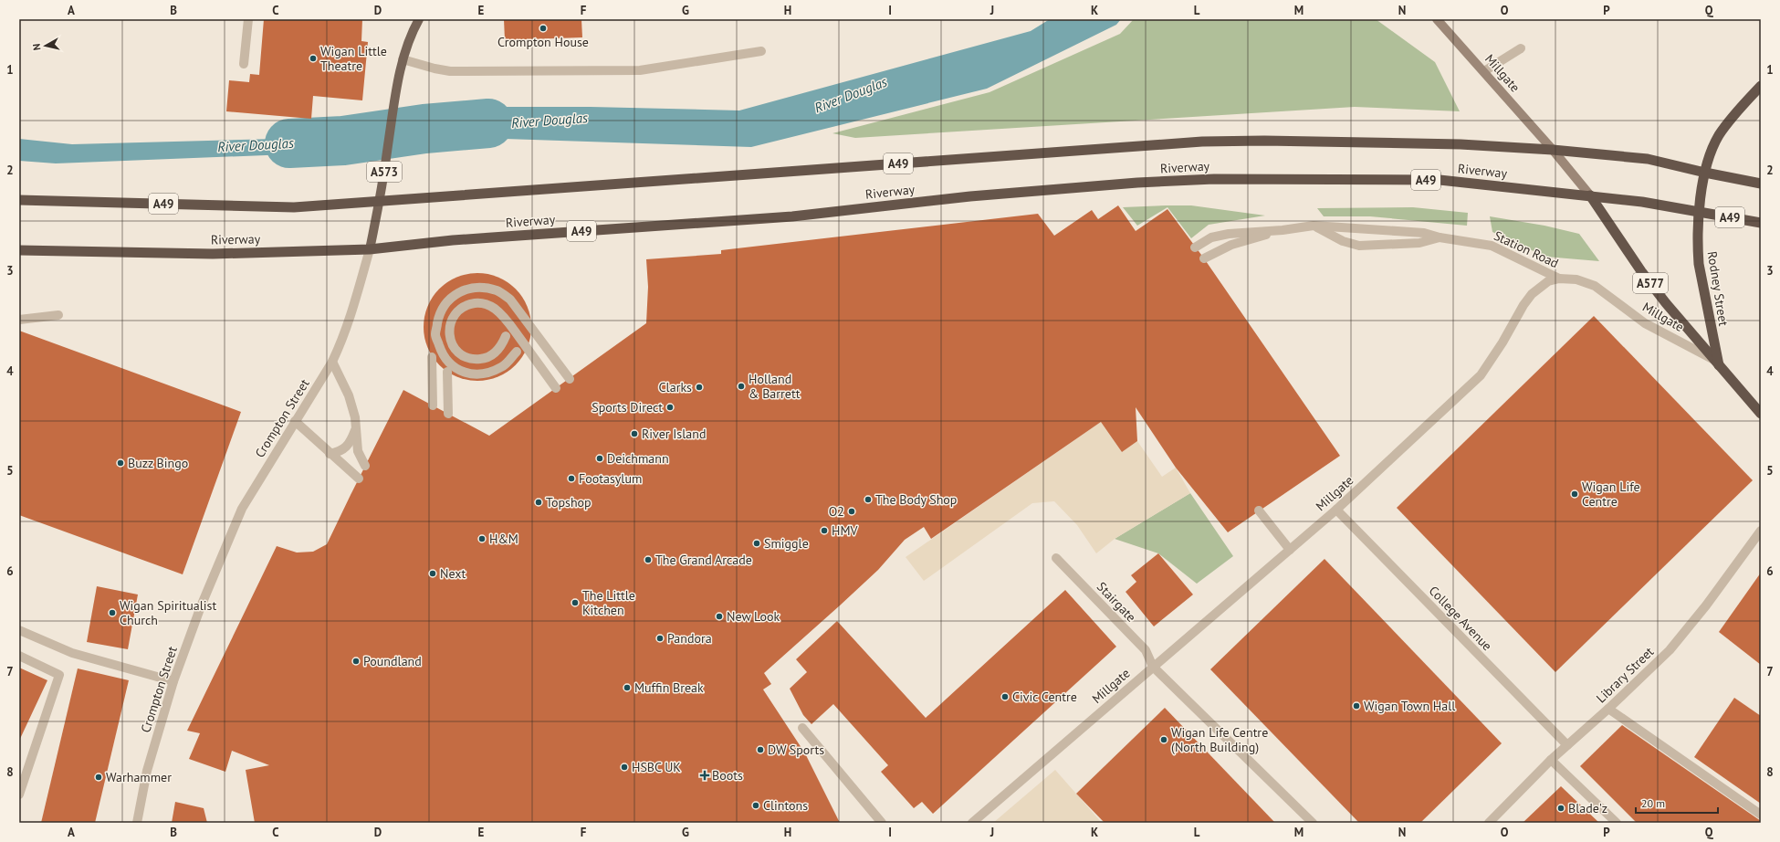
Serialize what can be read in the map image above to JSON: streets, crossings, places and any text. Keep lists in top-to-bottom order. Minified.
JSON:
{"streets":{"highway":["A49","Riverway","A577","Rodney Street"],"main road":["Millgate","A573","Crompton Street"],"street":["Station Road","Stairgate","College Avenue","Library Street"]},"crossings":[["Millgate","Riverway"],["Millgate","Station Road"],["Millgate","A577"],["Millgate","Rodney Street"],["Millgate","Stairgate"],["Millgate","College Avenue"],["Riverway","A577"],["Riverway","Rodney Street"],["Riverway","Crompton Street"],["A577","Rodney Street"],["College Avenue","Library Street"]],"water":["River Douglas"],"places":{"other":["Crompton House","Wigan Little Theatre","Holland & Barrett","Clarks","Sports Direct","River Island","Deichmann","Buzz Bingo","Footasylum","Wigan Life Centre","The Body Shop","Topshop","O2","HMV","H&M","Smiggle","The Grand Arcade","Next","The Little Kitchen","Wigan Spiritualist Church","New Look","Pandora","Poundland","Muffin Break","Civic Centre","Wigan Town Hall","Wigan Life Centre (North Building)","DW Sports","HSBC UK","Warhammer","Clintons","Blade'z"],"health":["Boots"]},"scale_bar":"20 m","north":"left","grid":{"columns":["A","B","C","D","E","F","G","H","I","J","K","L","M","N","O","P","Q"],"rows":["1","2","3","4","5","6","7","8"]}}
